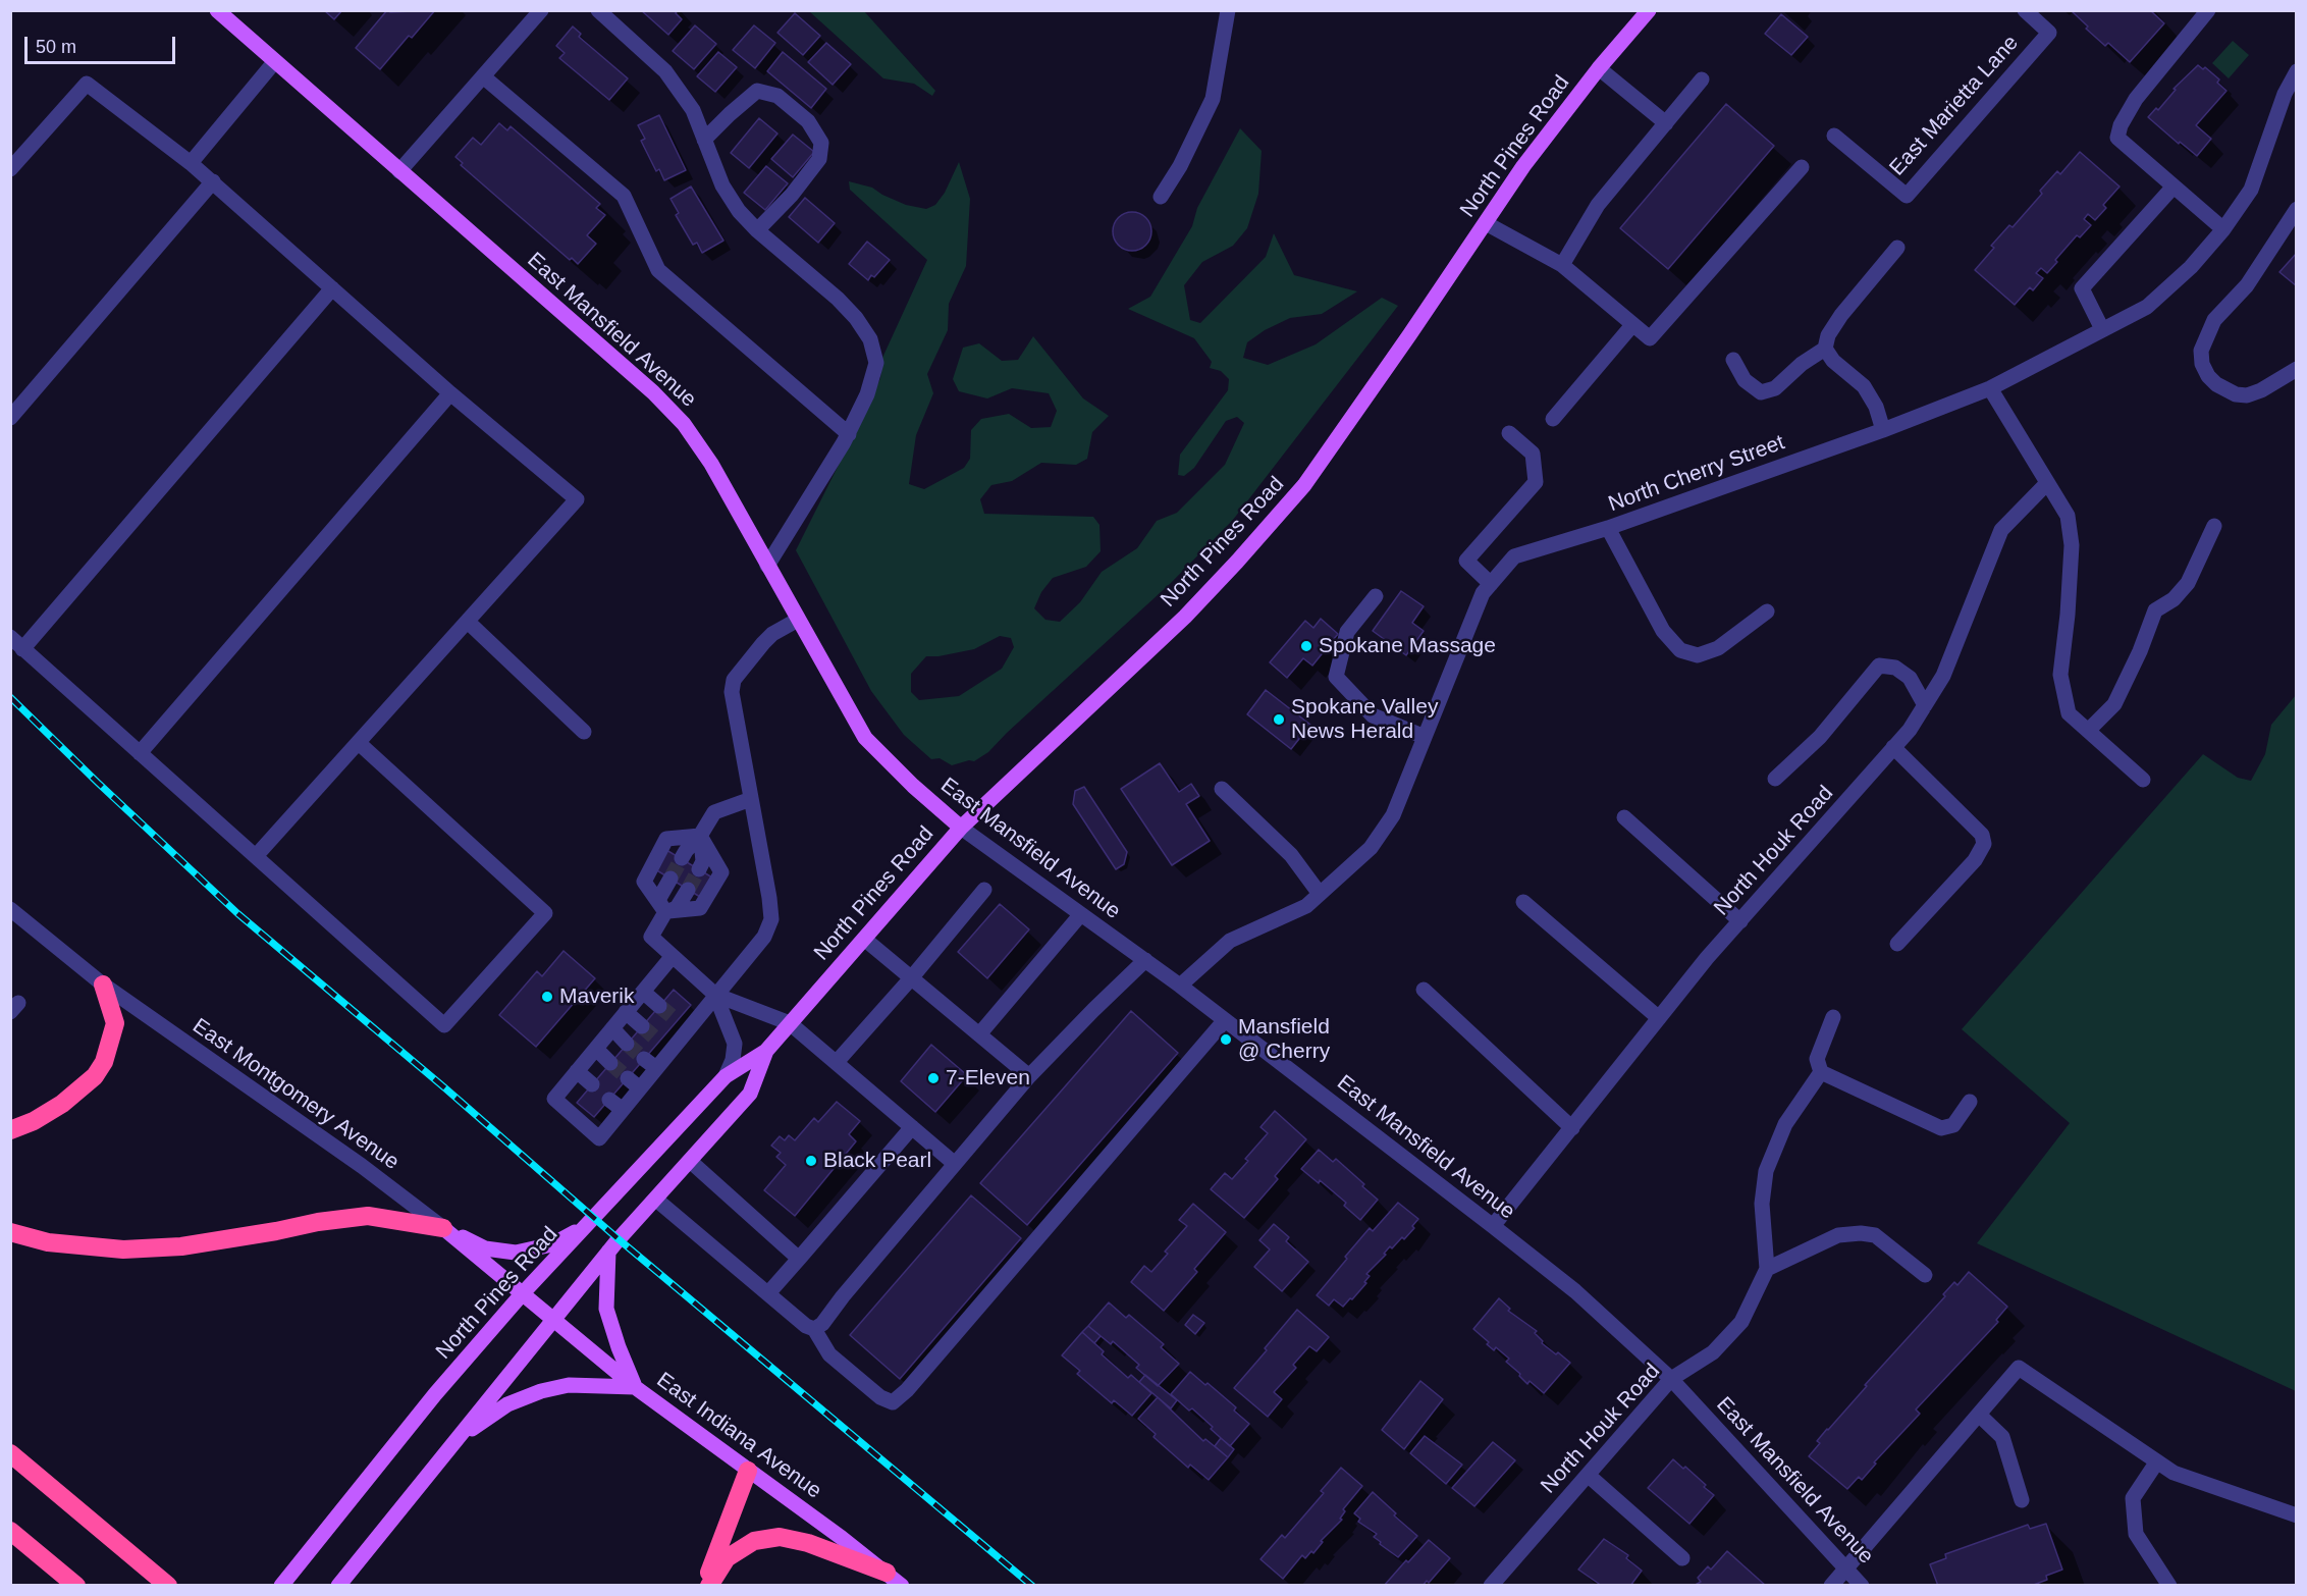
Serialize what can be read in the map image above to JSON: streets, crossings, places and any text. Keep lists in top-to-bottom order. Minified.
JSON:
{"streets":{"main road":["North Pines Road","East Mansfield Avenue","East Montgomery Avenue","East Indiana Avenue"],"street":["East Marietta Lane","North Cherry Street","North Houk Road"]},"crossings":[["North Pines Road","East Mansfield Avenue"],["North Pines Road","East Montgomery Avenue"],["North Pines Road","East Indiana Avenue"],["East Mansfield Avenue","North Cherry Street"],["East Mansfield Avenue","North Houk Road"],["East Montgomery Avenue","East Indiana Avenue"]],"places":["Spokane Massage","Spokane Valley News Herald","Maverik","Mansfield @ Cherry","7-Eleven","Black Pearl"],"scale_bar":"50 m"}
